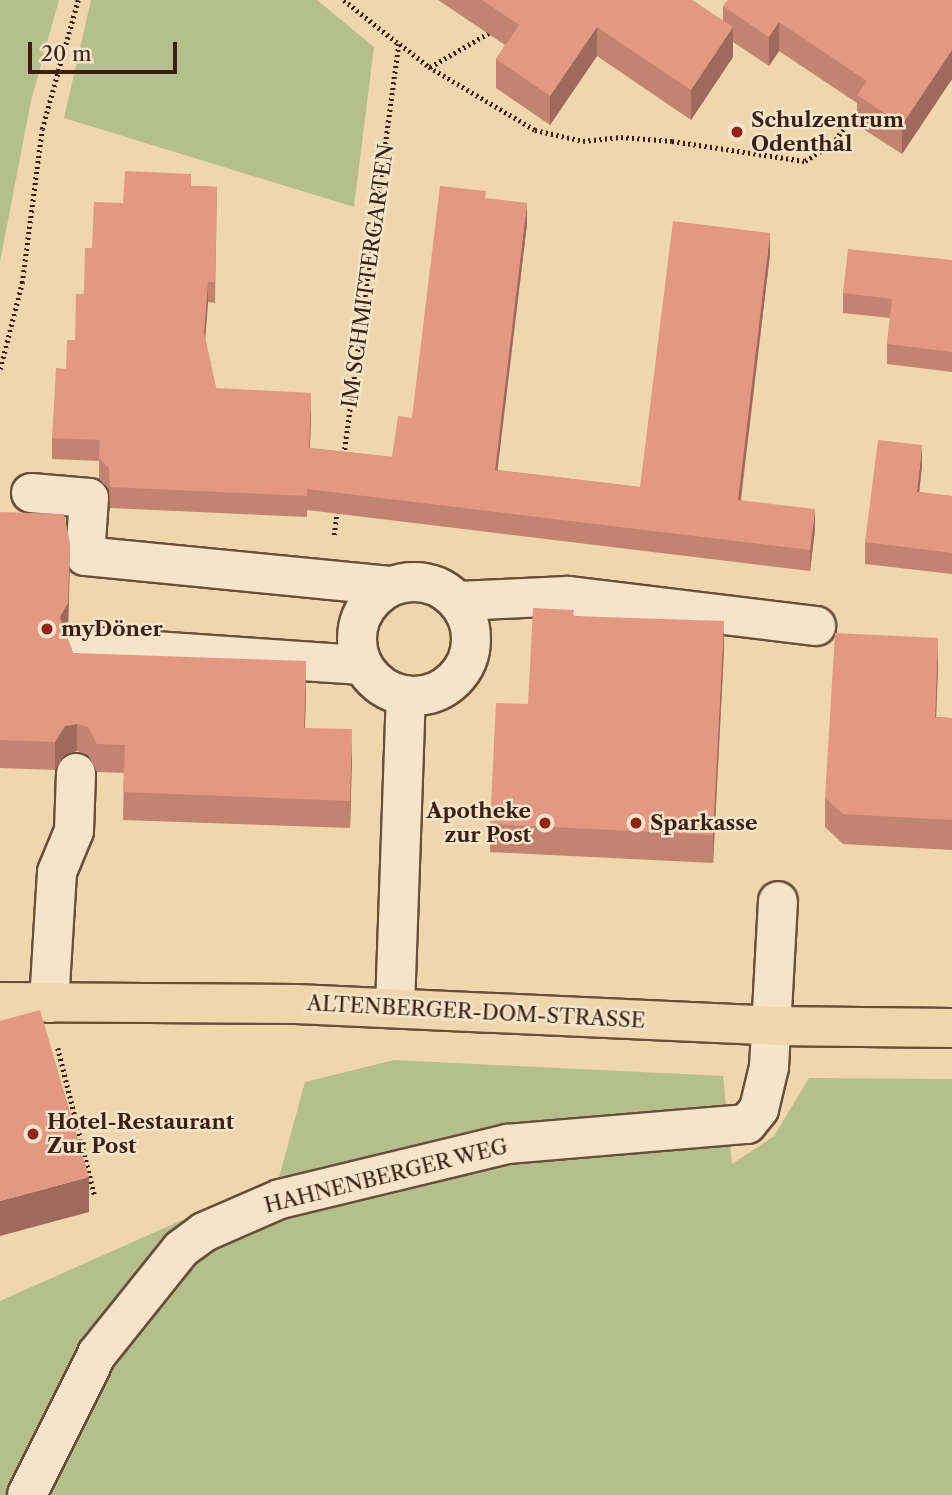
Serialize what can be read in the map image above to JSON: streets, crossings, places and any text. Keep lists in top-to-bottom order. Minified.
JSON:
{"streets":{"main road":["ALTENBERGER-DOM-STRASSE"],"street":["HAHNENBERGER WEG"],"path":["IM SCHMITTERGARTEN"]},"crossings":[["ALTENBERGER-DOM-STRASSE","HAHNENBERGER WEG"]],"places":["Schulzentrum Odenthal","myDöner","Apotheke zur Post","Sparkasse","Hotel-Restaurant Zur Post"],"scale_bar":"20 m"}
